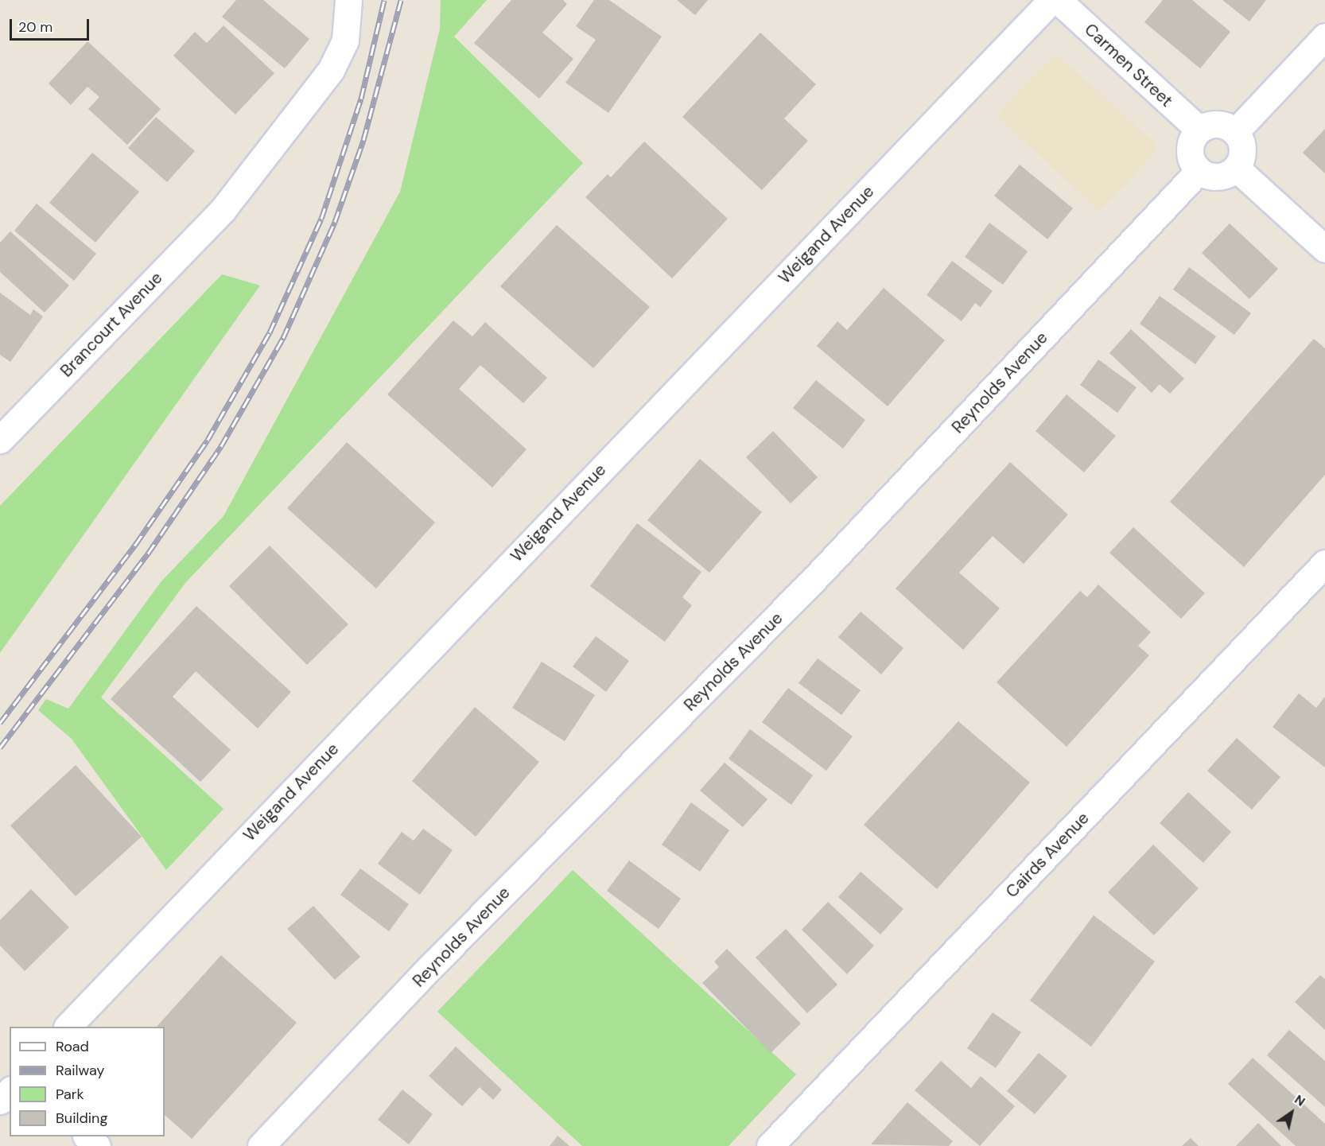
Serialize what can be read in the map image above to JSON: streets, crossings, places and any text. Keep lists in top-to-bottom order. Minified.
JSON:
{"streets":{"street":["Carmen Street","Weigand Avenue","Brancourt Avenue","Reynolds Avenue","Cairds Avenue"]},"crossings":[["Carmen Street","Reynolds Avenue"]],"legend":["Road","Railway","Park","Building"],"scale_bar":"20 m","north":"top right"}
